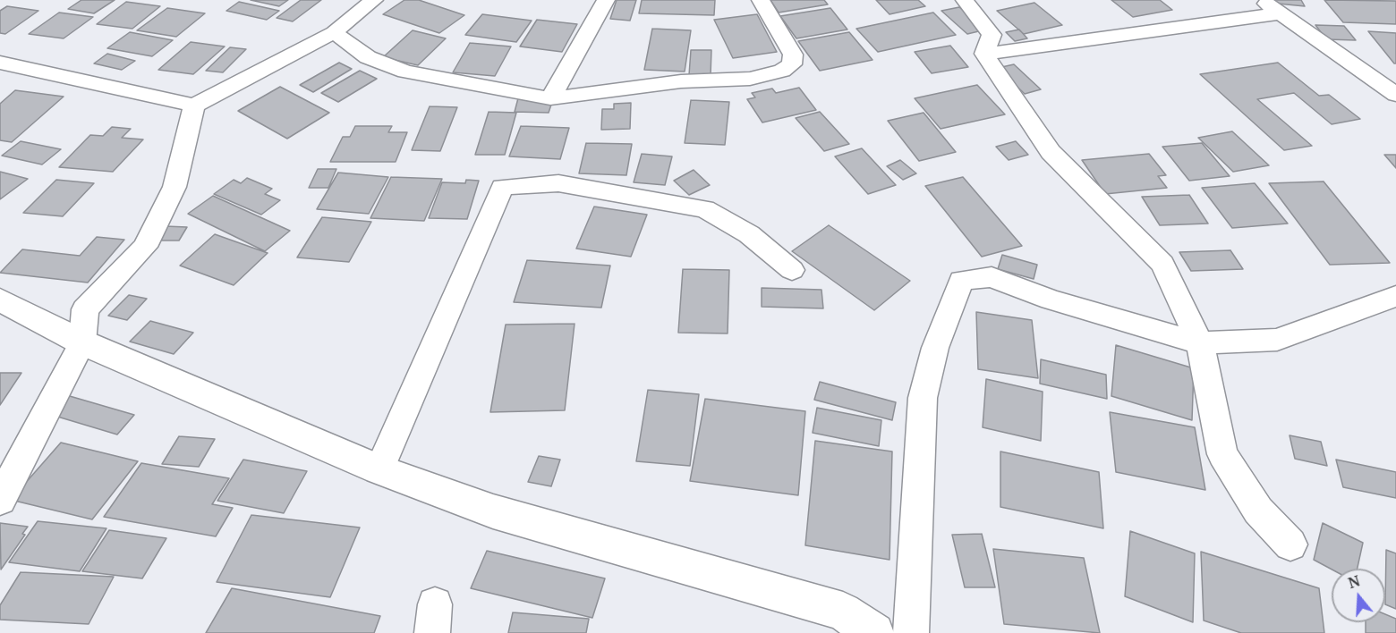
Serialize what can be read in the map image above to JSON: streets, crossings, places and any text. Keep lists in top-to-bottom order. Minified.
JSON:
{"north":"top"}
